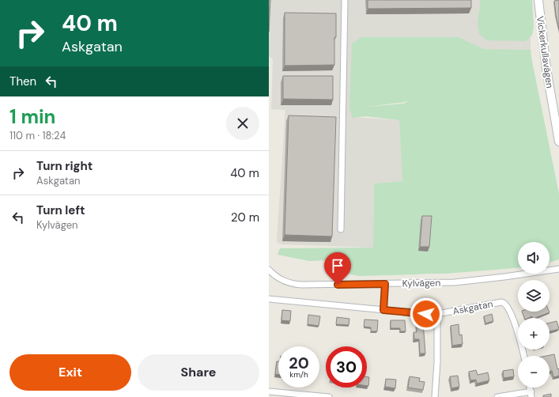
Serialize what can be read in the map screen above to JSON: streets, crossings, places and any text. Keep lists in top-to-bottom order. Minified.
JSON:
{"streets":{"main road":["Vickerkullavägen"],"street":["Kylvägen","Askgatan"]},"page":{"turn":["40 m","Askgatan"],"then":"Then","heading":["1 min","110 m · 18:24"],"list":[{"name":"Turn right","note":"Askgatan","value":"40 m"},{"name":"Turn left","note":"Kylvägen","value":"20 m"}],"map_buttons":["+","−"],"speed":"20 km/h","limit":"30","buttons":["Exit","Share"]}}
